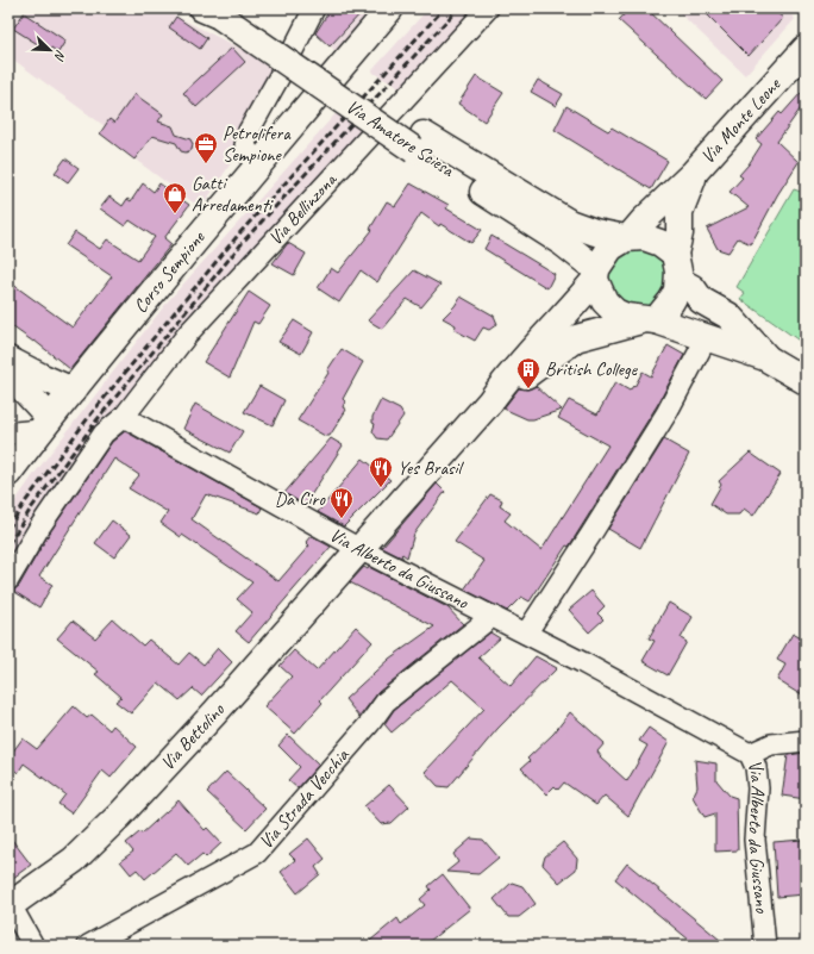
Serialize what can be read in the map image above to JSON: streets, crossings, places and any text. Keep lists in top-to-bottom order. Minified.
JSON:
{"streets":{"street":["Via Monte Leone","Via Amatore Sciesa","Via Bellinzona","Corso Sempione","Via Alberto da Giussano","Via Bettolino","Via Strada Vecchia"]},"crossings":[["Via Monte Leone","Via Amatore Sciesa"],["Via Bellinzona","Via Alberto da Giussano"],["Via Alberto da Giussano","Via Bettolino"],["Via Alberto da Giussano","Via Strada Vecchia"]],"places":{"office":["Petrolifera Sempione"],"shop":["Gatti Arredamenti"],"building":["British College"],"restaurant":["Yes Brasil","Da Ciro"]},"north":"bottom right"}
